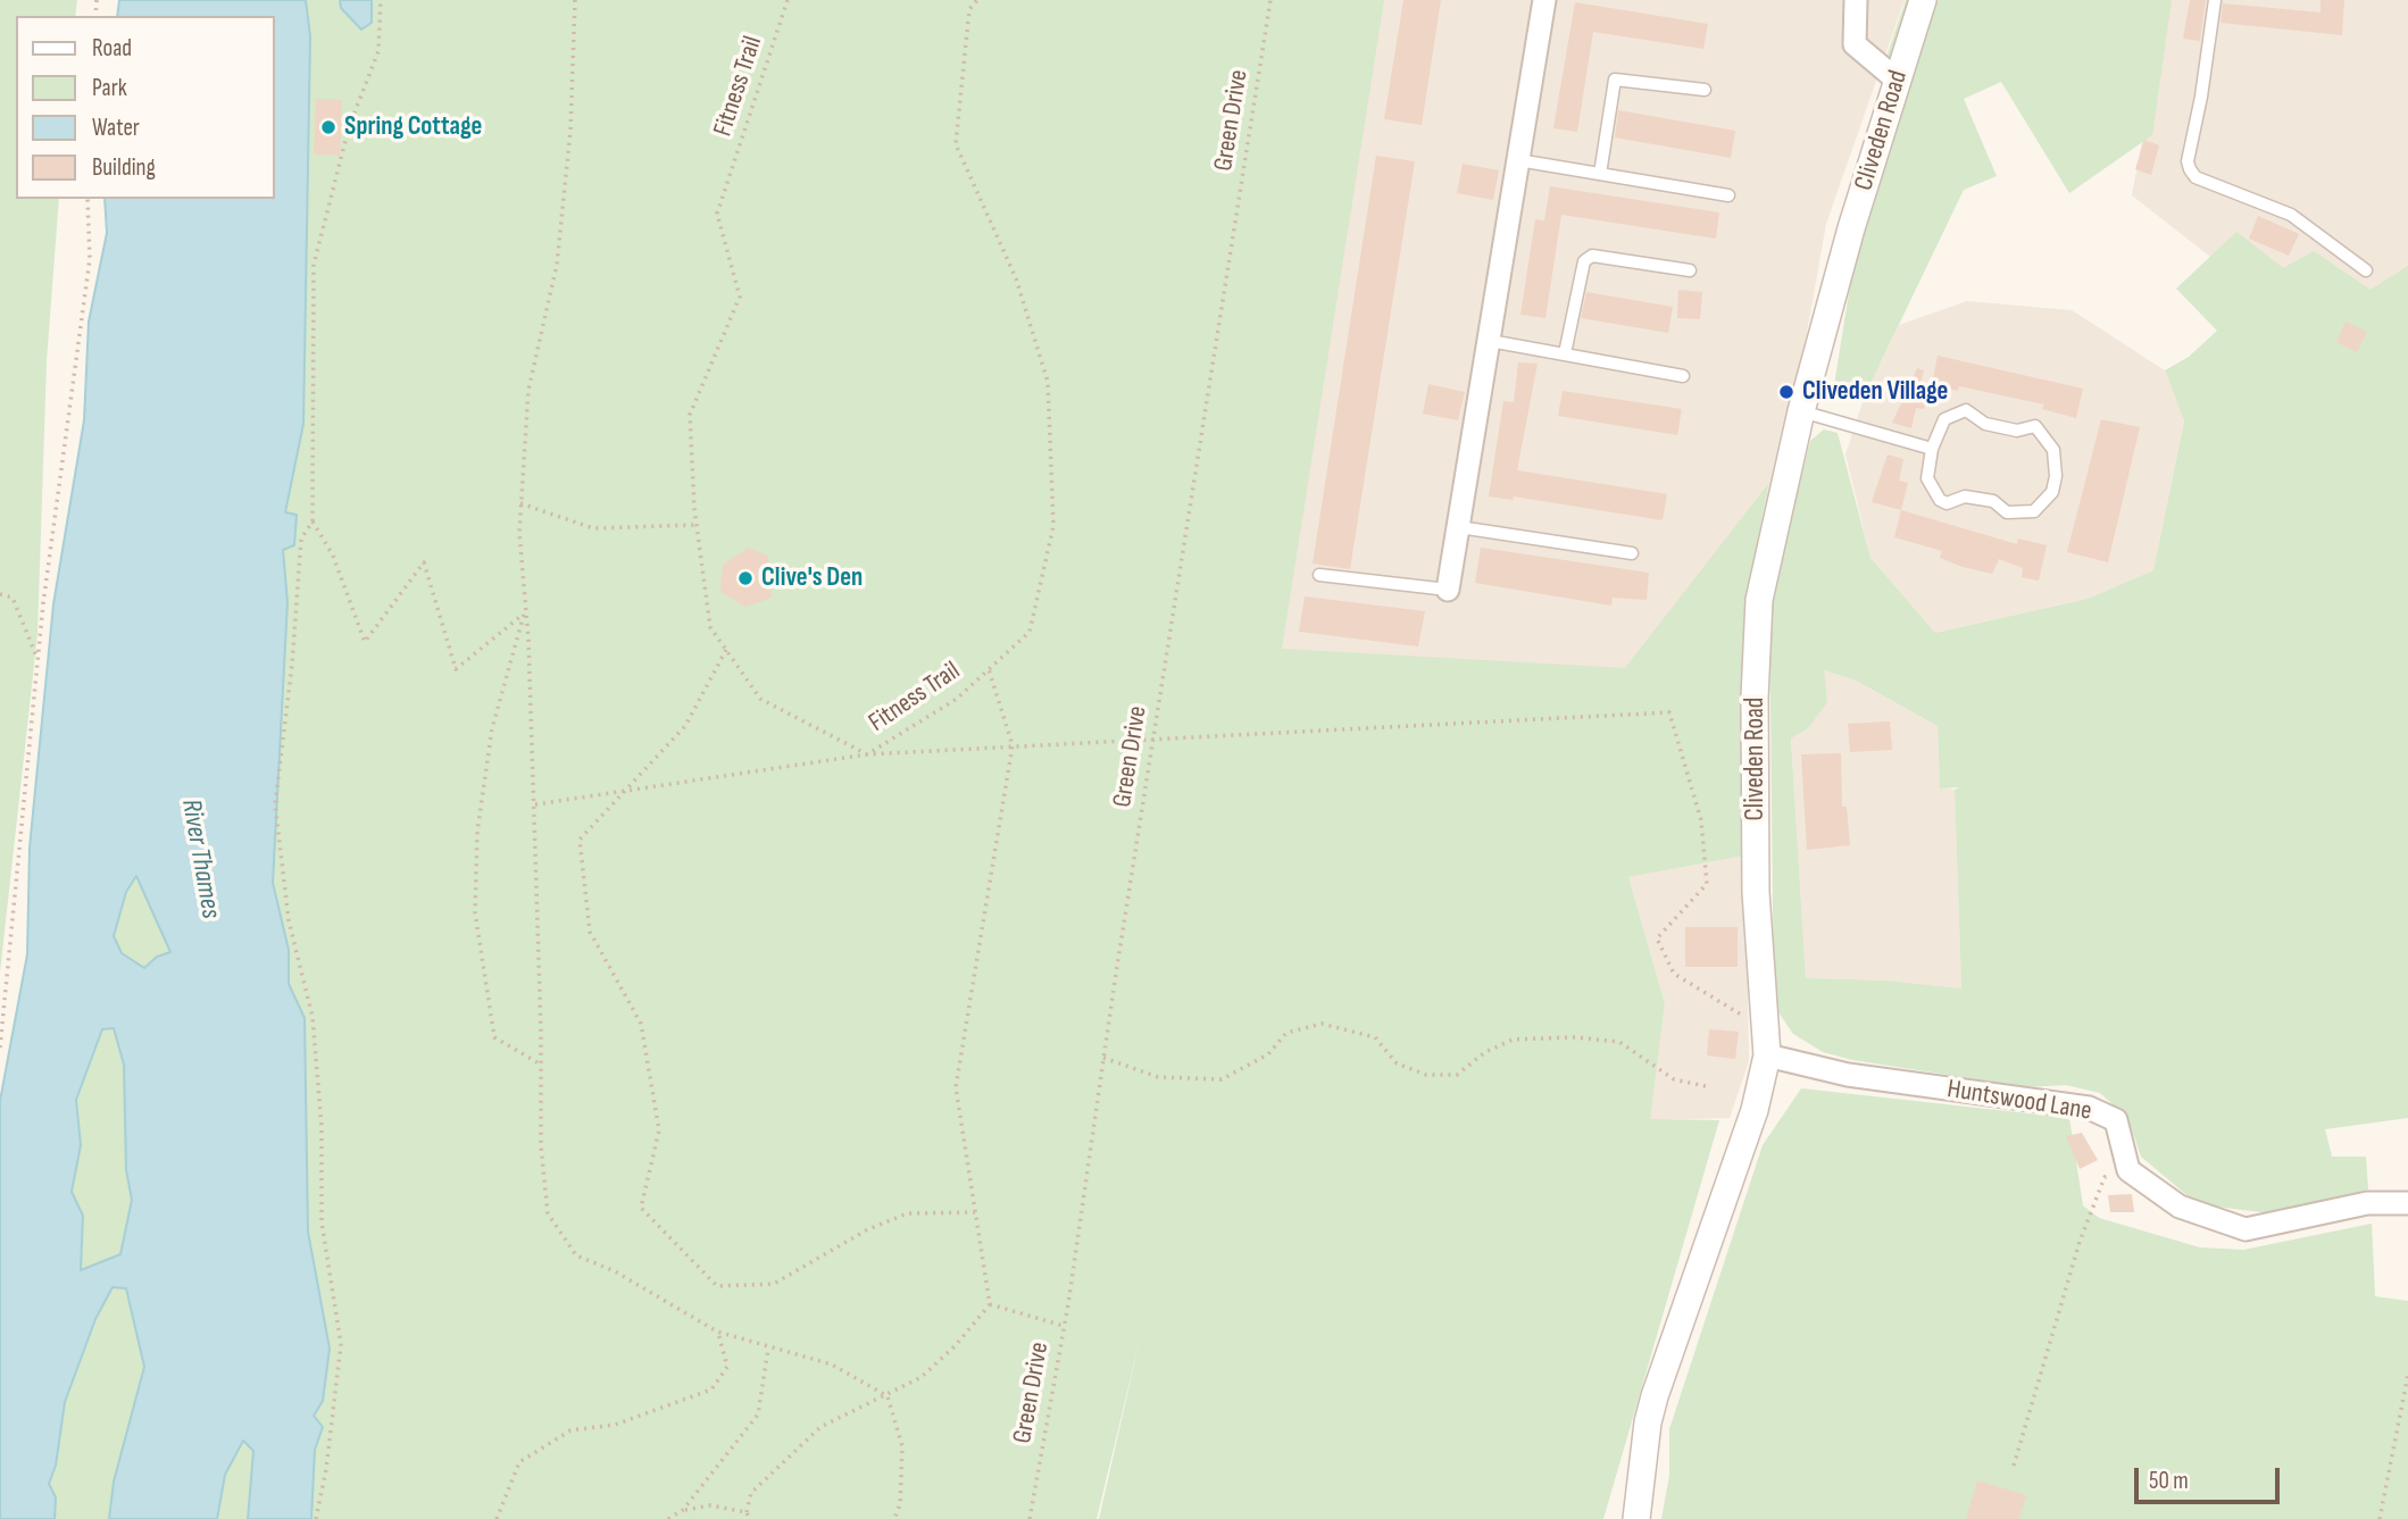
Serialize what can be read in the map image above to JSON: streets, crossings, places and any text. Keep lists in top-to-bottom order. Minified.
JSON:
{"streets":{"street":["Cliveden Road","Huntswood Lane"],"path":["Fitness Trail","Green Drive"]},"crossings":[["Cliveden Road","Huntswood Lane"]],"water":["River Thames"],"places":["Spring Cottage","Cliveden Village","Clive's Den"],"legend":["Road","Park","Water","Building"],"scale_bar":"50 m"}
